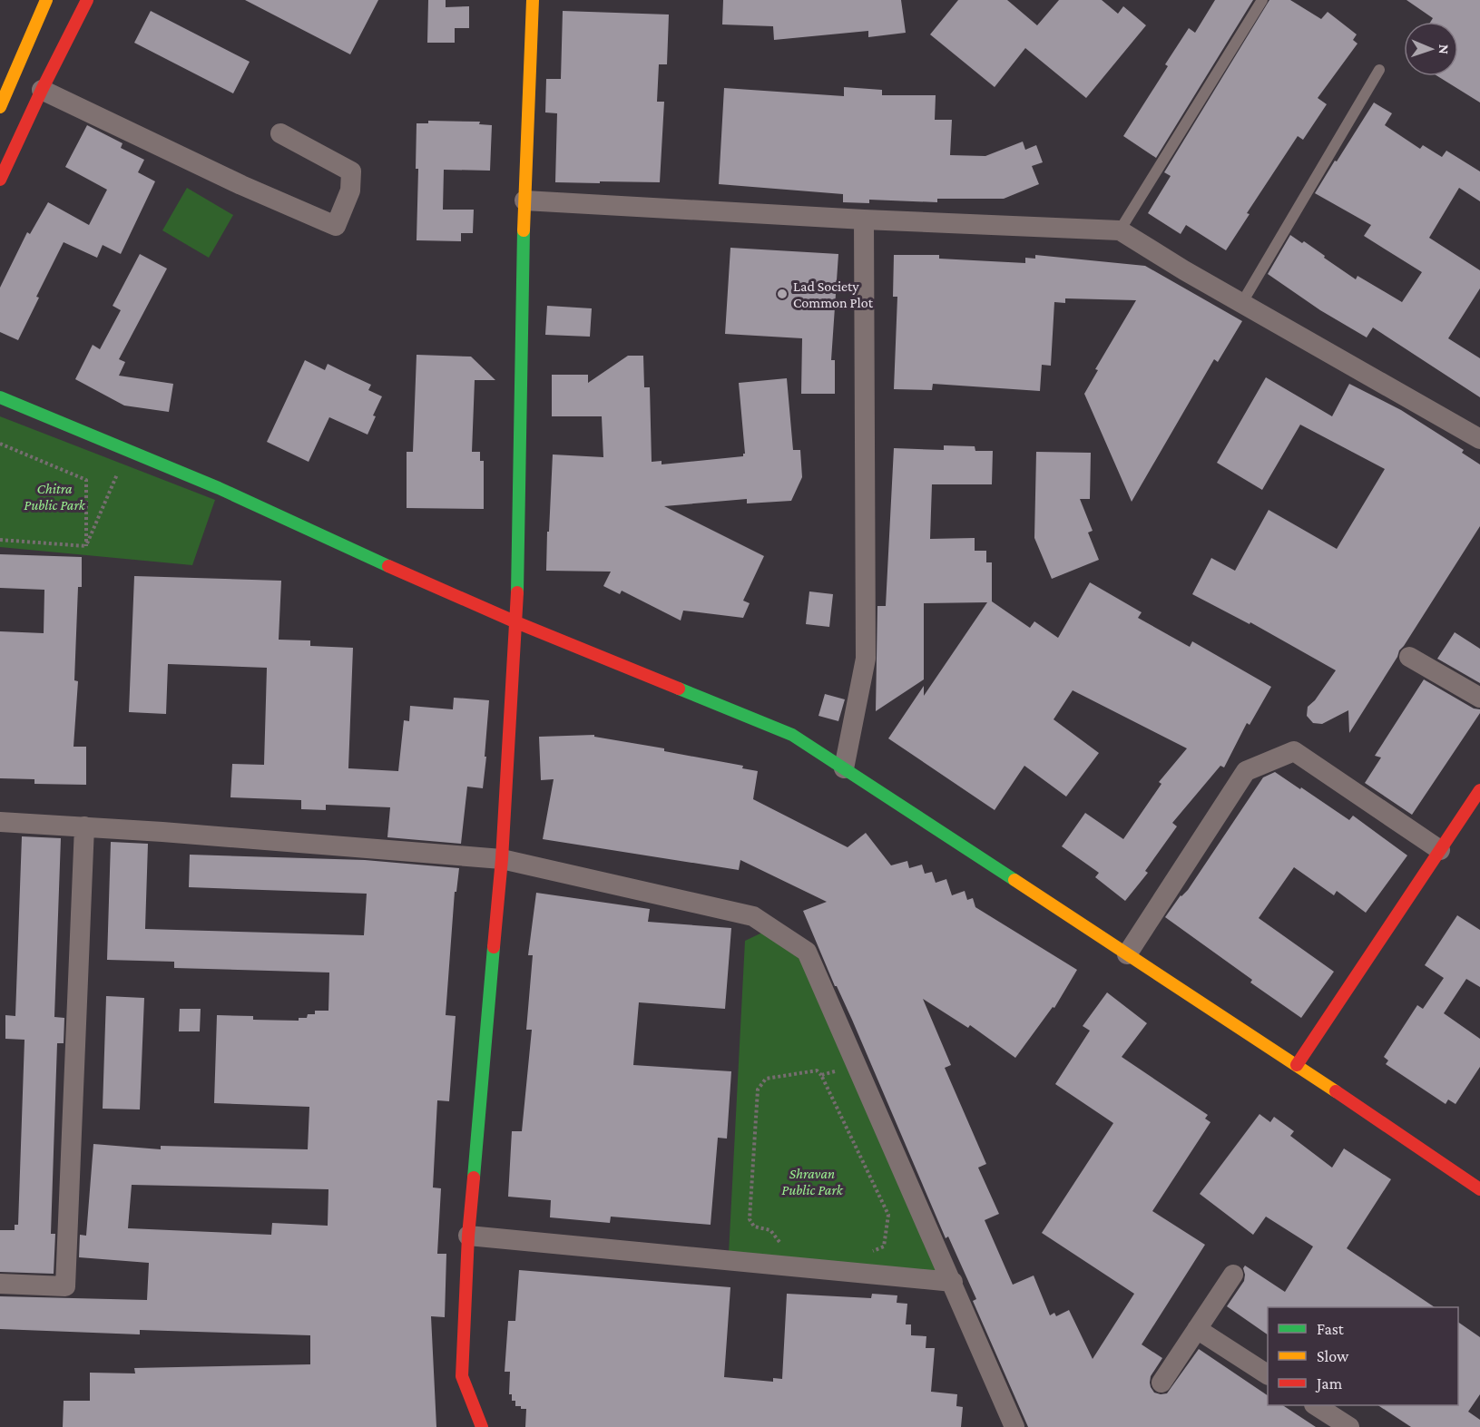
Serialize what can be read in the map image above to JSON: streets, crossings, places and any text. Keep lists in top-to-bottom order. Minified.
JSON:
{"parks":["Chitra Public Park","Shravan Public Park"],"places":["Lad Society Common Plot"],"legend":["Fast","Slow","Jam"],"north":"right"}
